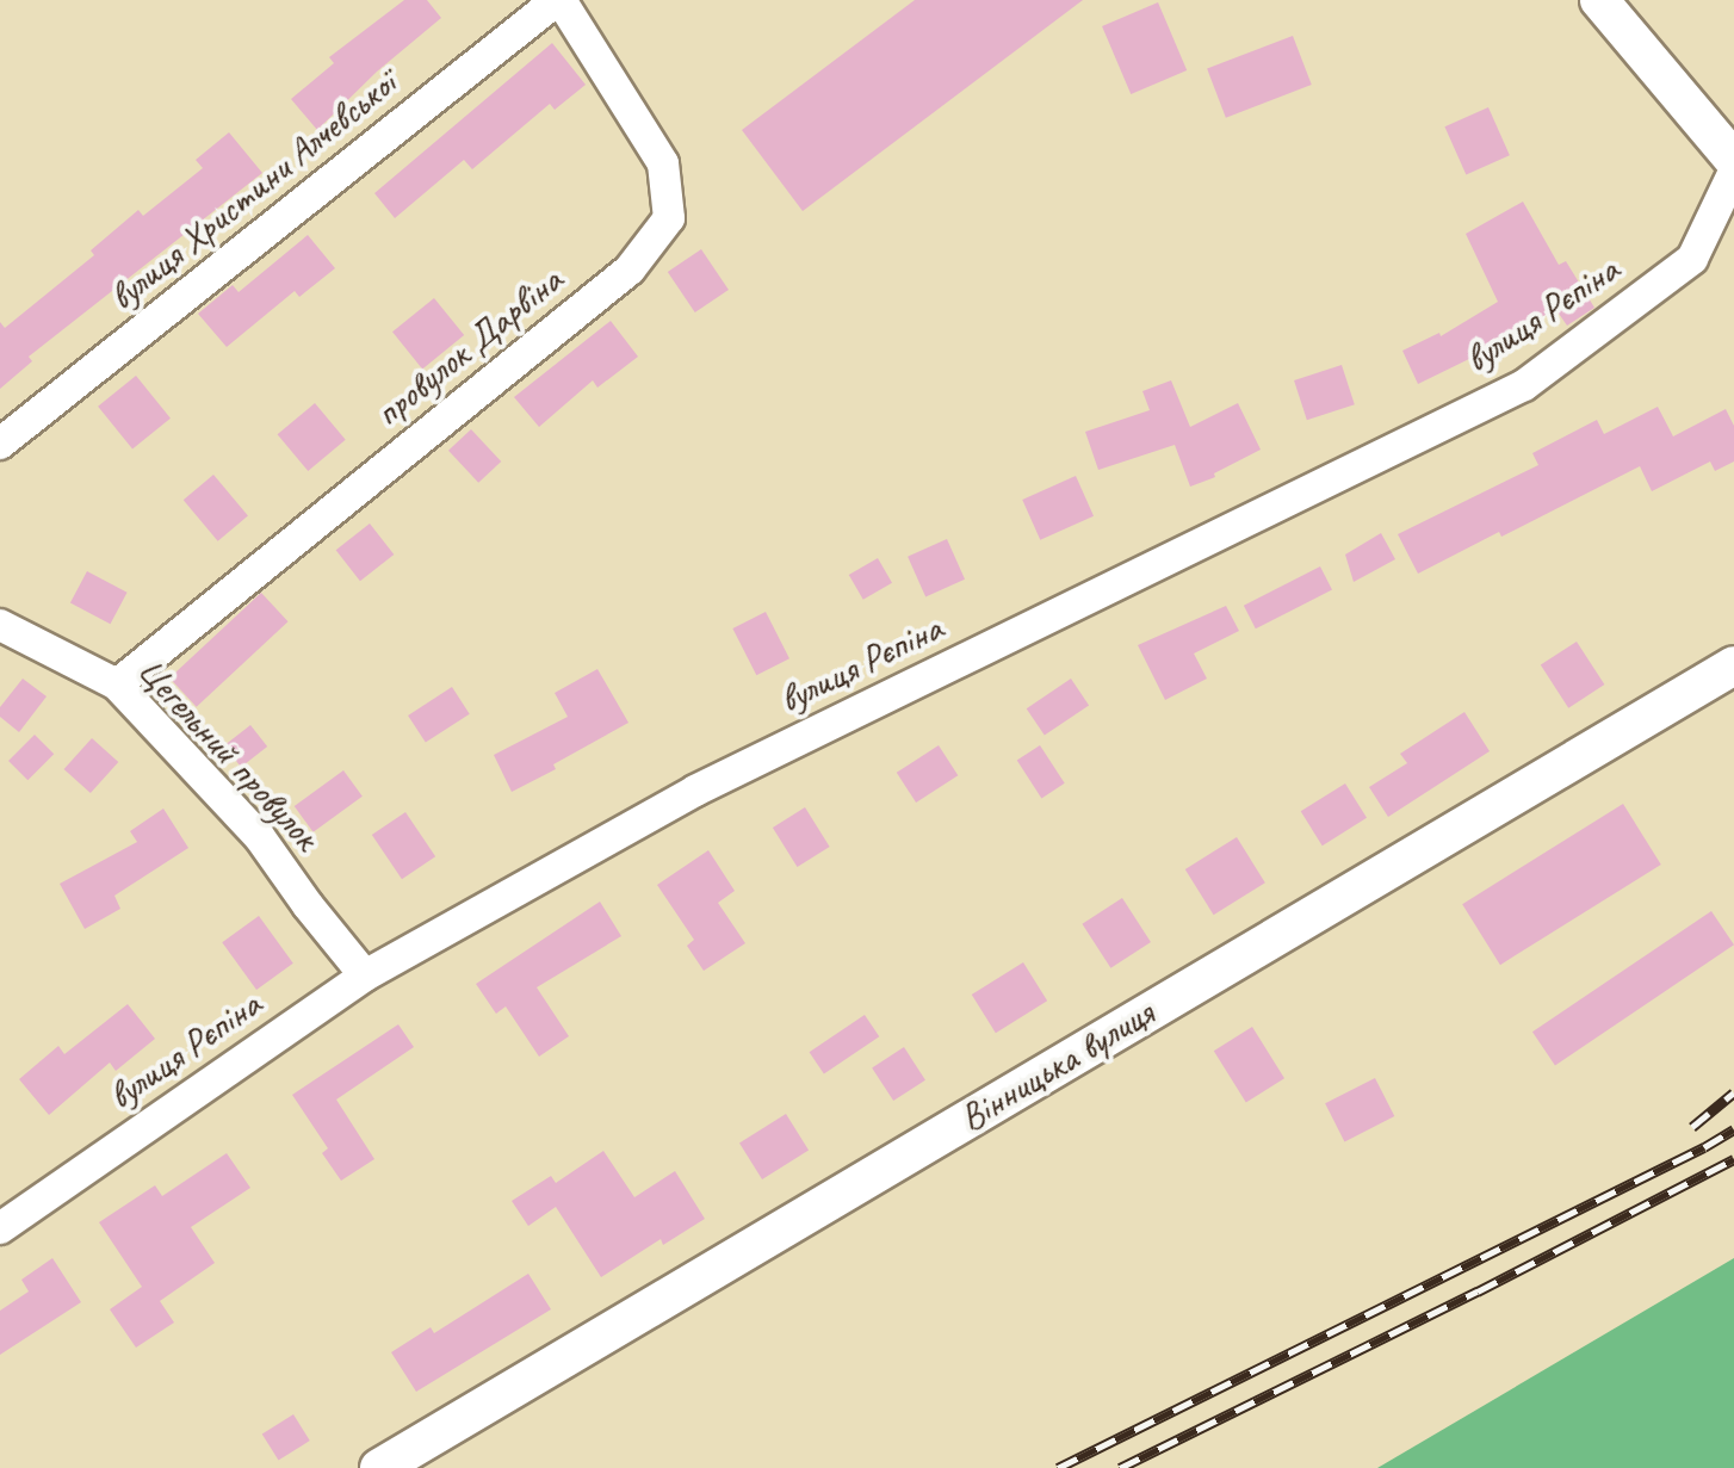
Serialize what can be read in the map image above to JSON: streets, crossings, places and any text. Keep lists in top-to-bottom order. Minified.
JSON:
{"streets":{"street":["вулиця Христини Алчевської","вулиця Рєпіна","провулок Дарвіна","Цегельний провулок","Вінницька вулиця"]},"crossings":[["вулиця Христини Алчевської","провулок Дарвіна"],["вулиця Рєпіна","Цегельний провулок"],["провулок Дарвіна","Цегельний провулок"]]}
